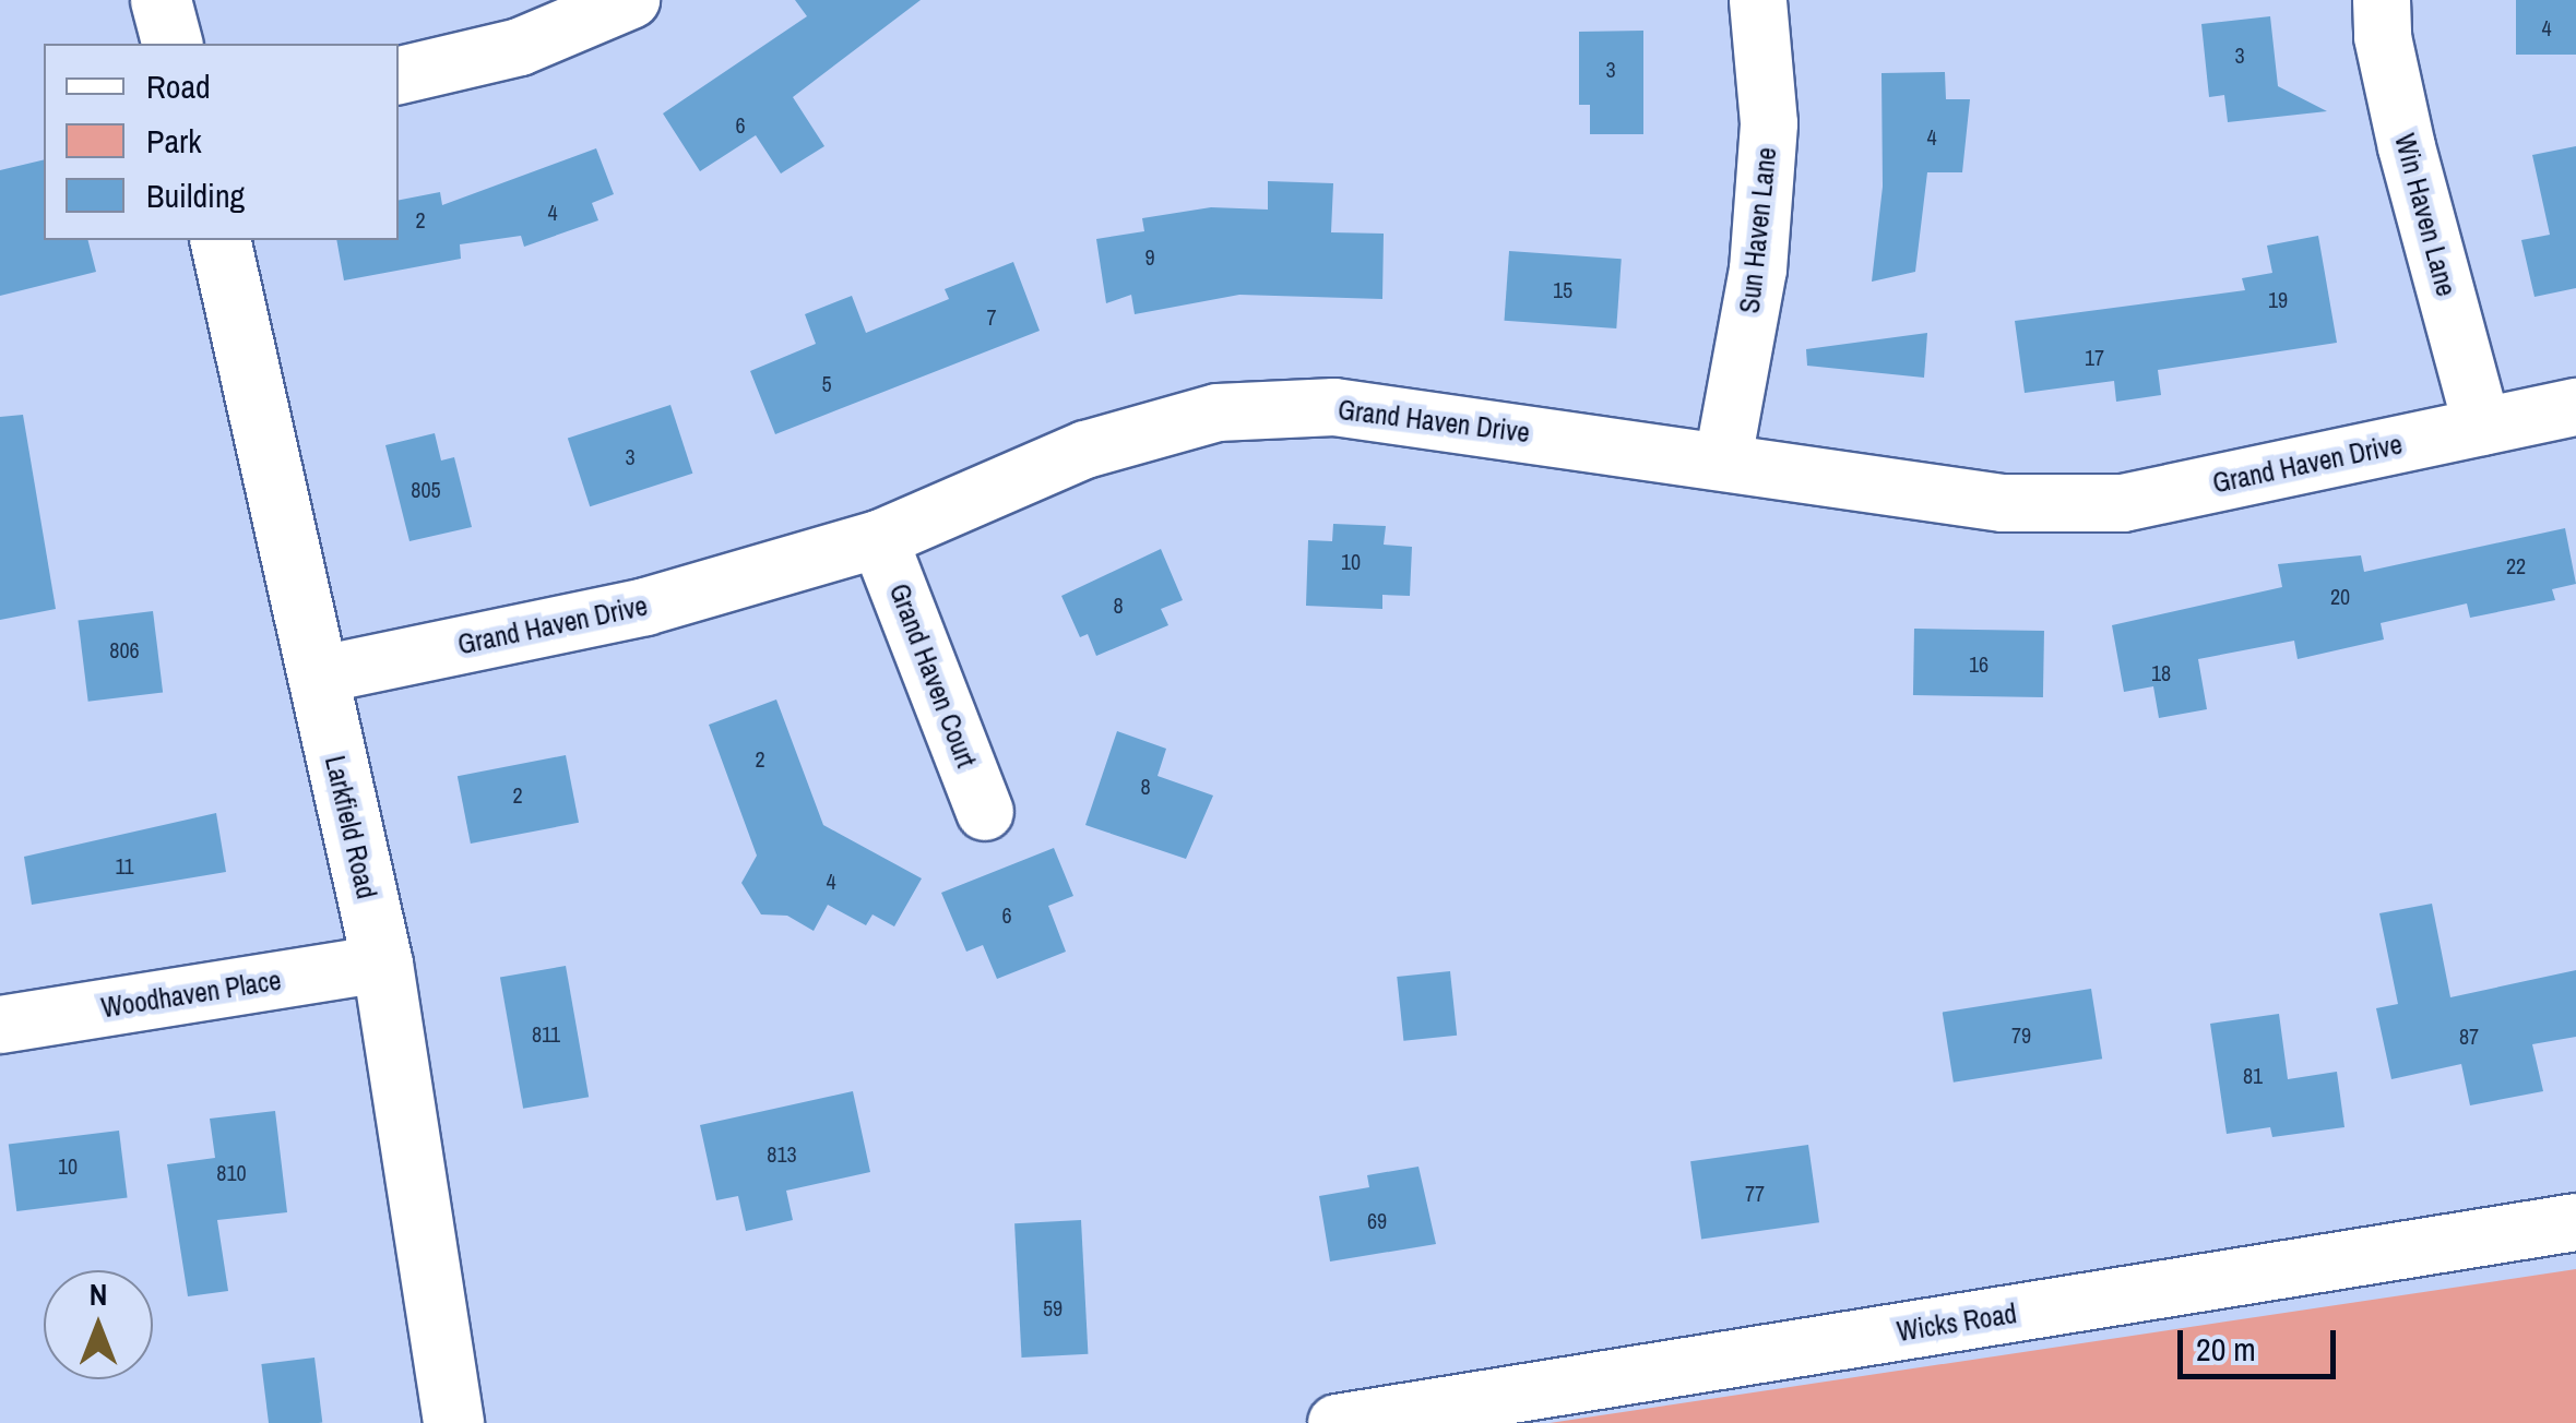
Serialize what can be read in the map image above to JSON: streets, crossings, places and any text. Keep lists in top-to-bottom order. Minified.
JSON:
{"streets":{"main road":["Larkfield Road"],"street":["Win Haven Lane","Sun Haven Lane","Grand Haven Drive","Grand Haven Court","Woodhaven Place","Wicks Road"]},"crossings":[["Win Haven Lane","Grand Haven Drive"],["Sun Haven Lane","Grand Haven Drive"],["Grand Haven Drive","Grand Haven Court"],["Grand Haven Drive","Larkfield Road"],["Larkfield Road","Woodhaven Place"]],"house_numbers":["4","3","3","6","4","4","2","9","15","19","7","17","5","3","805","10","22","20","8","806","16","18","2","8","2","11","4","6","811","79","87","81","813","10","810","77","69","59"],"legend":["Road","Park","Building"],"scale_bar":"20 m","north":"top"}
